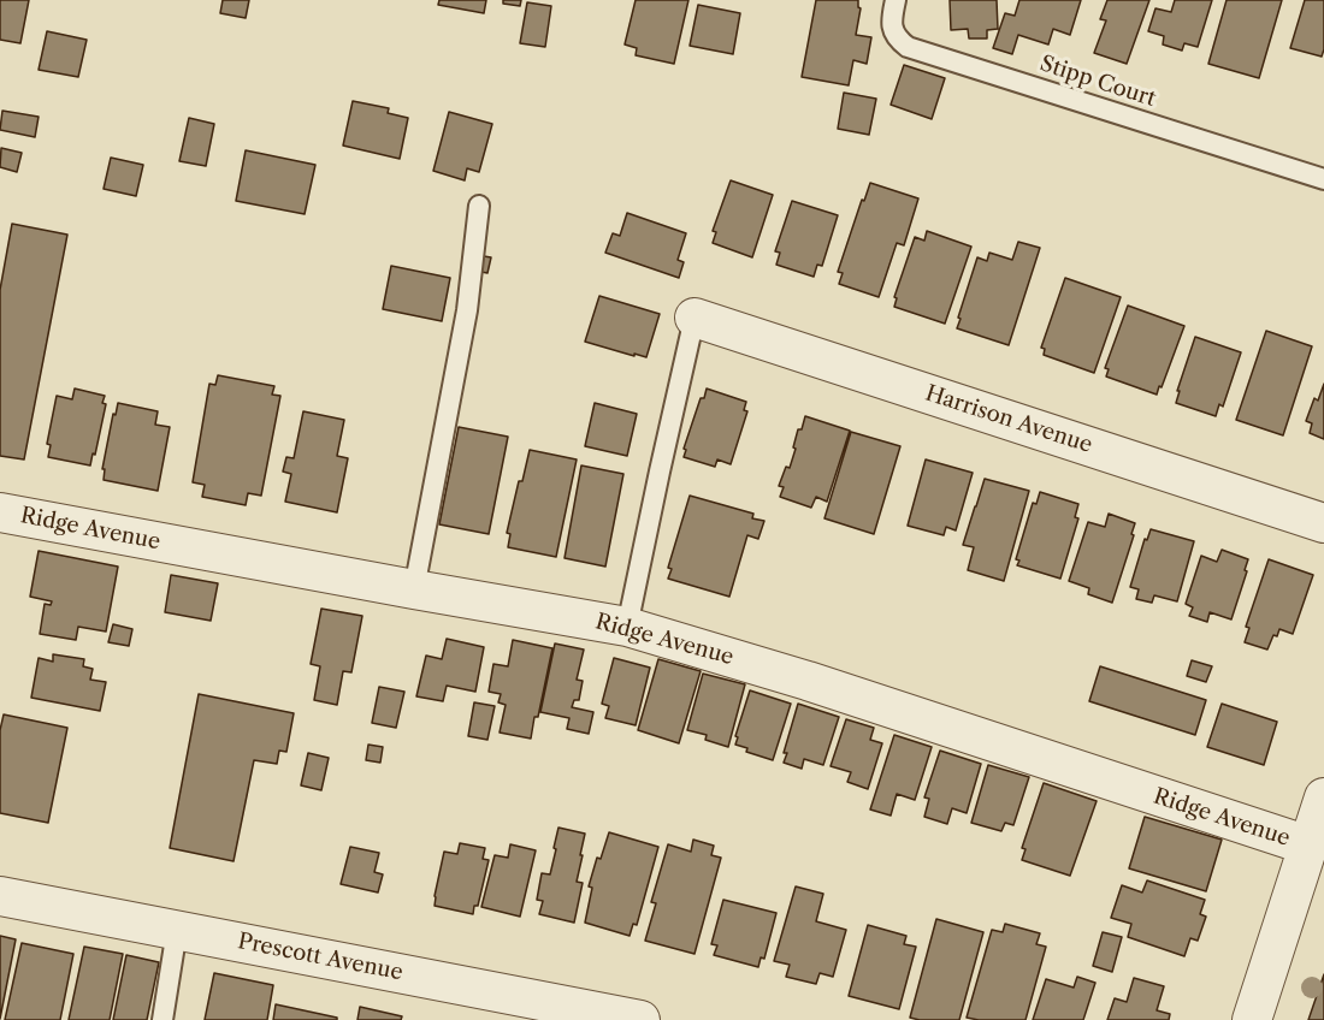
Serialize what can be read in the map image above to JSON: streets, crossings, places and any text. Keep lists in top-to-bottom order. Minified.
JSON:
{"streets":{"street":["Harrison Avenue","Ridge Avenue","Prescott Avenue"],"lane":["Stipp Court"]}}
